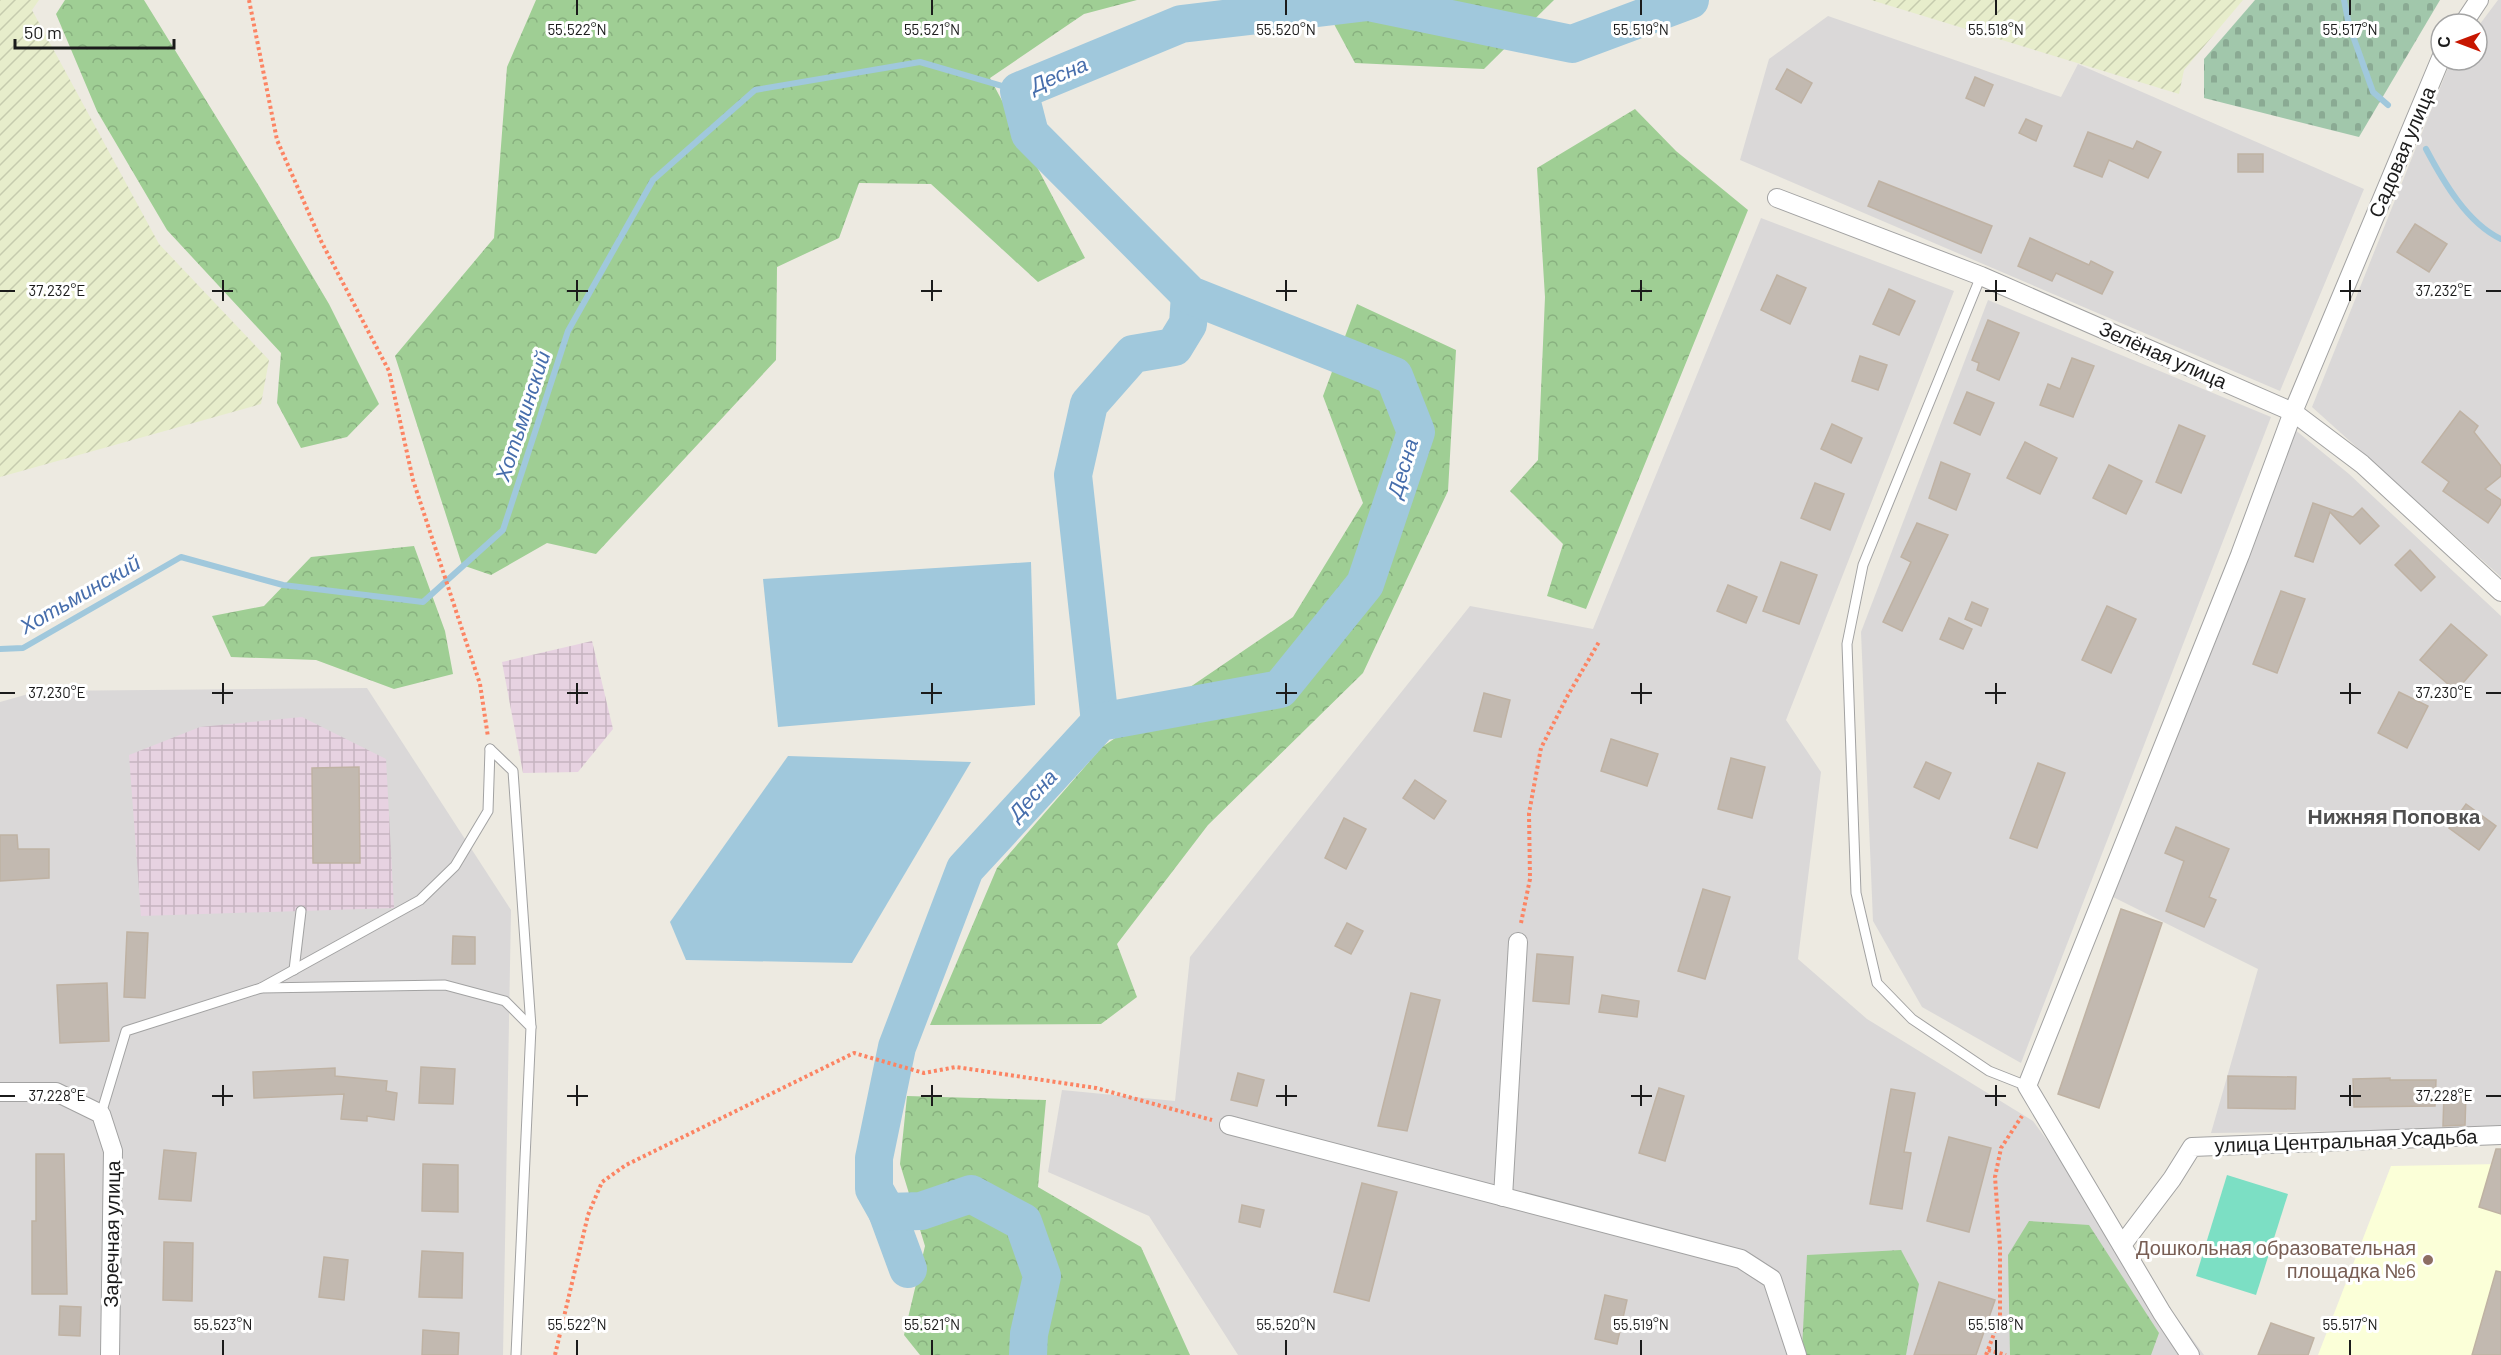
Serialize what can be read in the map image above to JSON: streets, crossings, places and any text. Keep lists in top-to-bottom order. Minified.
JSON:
{"streets":{"street":["Садовая улица","Зелёная улица","улица Центральная Усадьба","Заречная улица"]},"crossings":[["Садовая улица","Зелёная улица"]],"districts":["Нижняя Поповка"],"water":["Десна","Хотьминский"],"places":["Дошкольная образовательная площадка №6"],"scale_bar":"50 m","north":"left","coordinates":["55.522°N","55.521°N","55.520°N","55.519°N","55.518°N","55.517°N","37.232°E","37.230°E","37.228°E","55.523°N"]}
